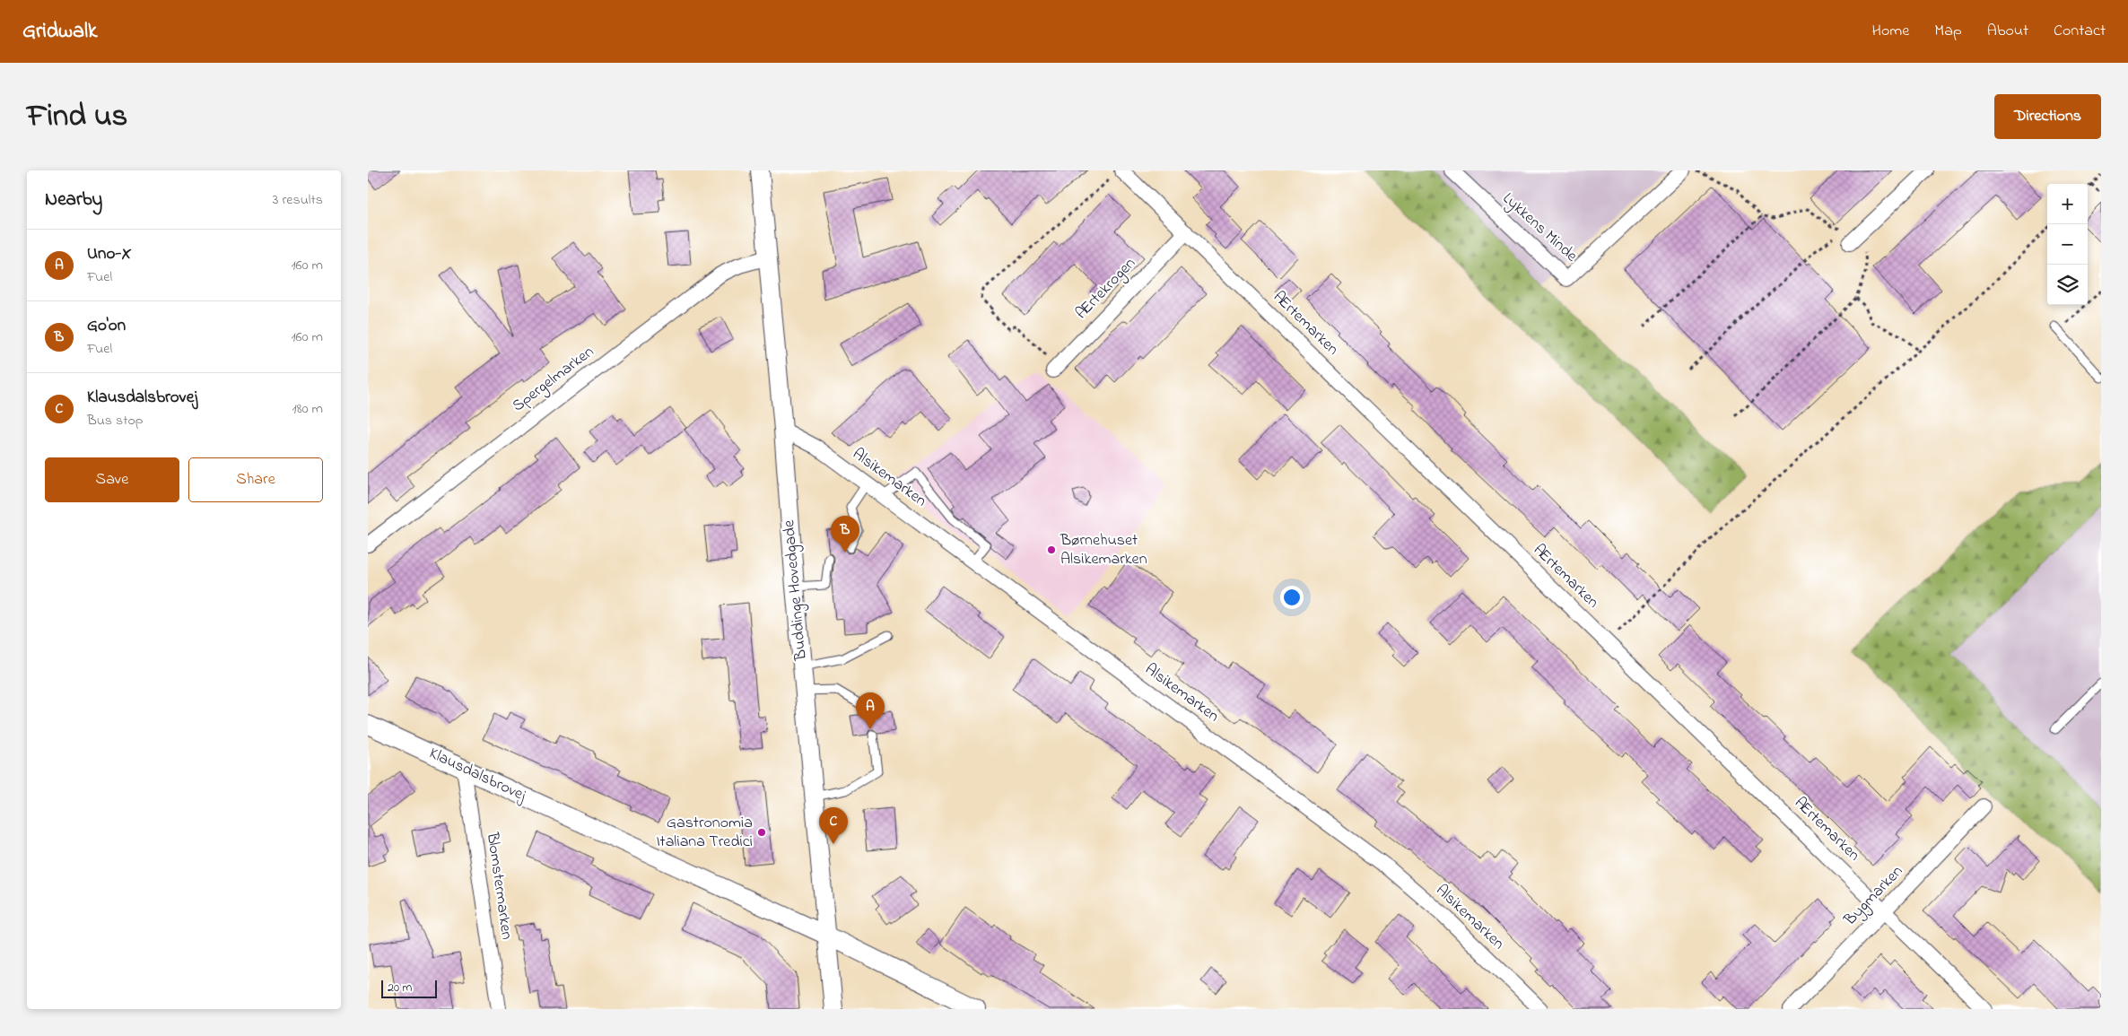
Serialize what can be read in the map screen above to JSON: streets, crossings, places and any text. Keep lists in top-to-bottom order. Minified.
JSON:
{"streets":{"street":["Lykkens Minde","Ærtekrogen","Ærtemarken","Spergelmarken","Alsikemarken","Buddinge Hovedgade","Klausdalsbrovej","Blomstermarken","Bygmarken"]},"crossings":[["Ærtekrogen","Ærtemarken"],["Ærtemarken","Bygmarken"],["Spergelmarken","Buddinge Hovedgade"],["Alsikemarken","Buddinge Hovedgade"],["Buddinge Hovedgade","Klausdalsbrovej"],["Klausdalsbrovej","Blomstermarken"]],"places":["Børnehuset Alsikemarken","Gastronomia Italiana Tredici"],"scale_bar":"20 m","page":{"header":"Gridwalk","nav":["Home","Map","About","Contact"],"title":"Find us","buttons":["Directions",["Save","Share"]],"heading":["Nearby","3 results"],"map_buttons":["+","−"],"list":[{"mark":"A","name":"Uno-X","note":"Fuel","value":"160 m"},{"mark":"B","name":"Go'on","note":"Fuel","value":"160 m"},{"mark":"C","name":"Klausdalsbrovej","note":"Bus stop","value":"180 m"}],"pins":["B","A","C"],"scale":"20 m"}}
